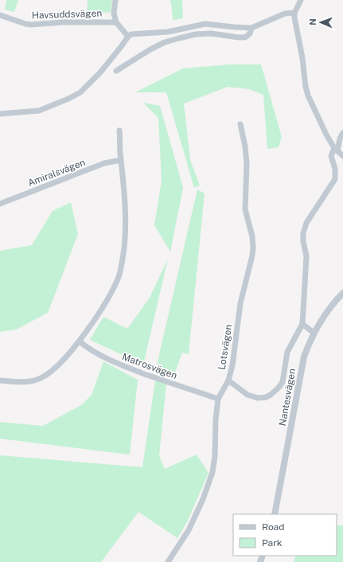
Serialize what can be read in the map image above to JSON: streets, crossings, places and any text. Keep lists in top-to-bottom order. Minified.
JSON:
{"streets":{"street":["Havsuddsvägen","Amiralsvägen","Lotsvägen","Matrosvägen","Nantesvägen"]},"crossings":[["Lotsvägen","Matrosvägen"]],"legend":["Road","Park"],"north":"left"}
